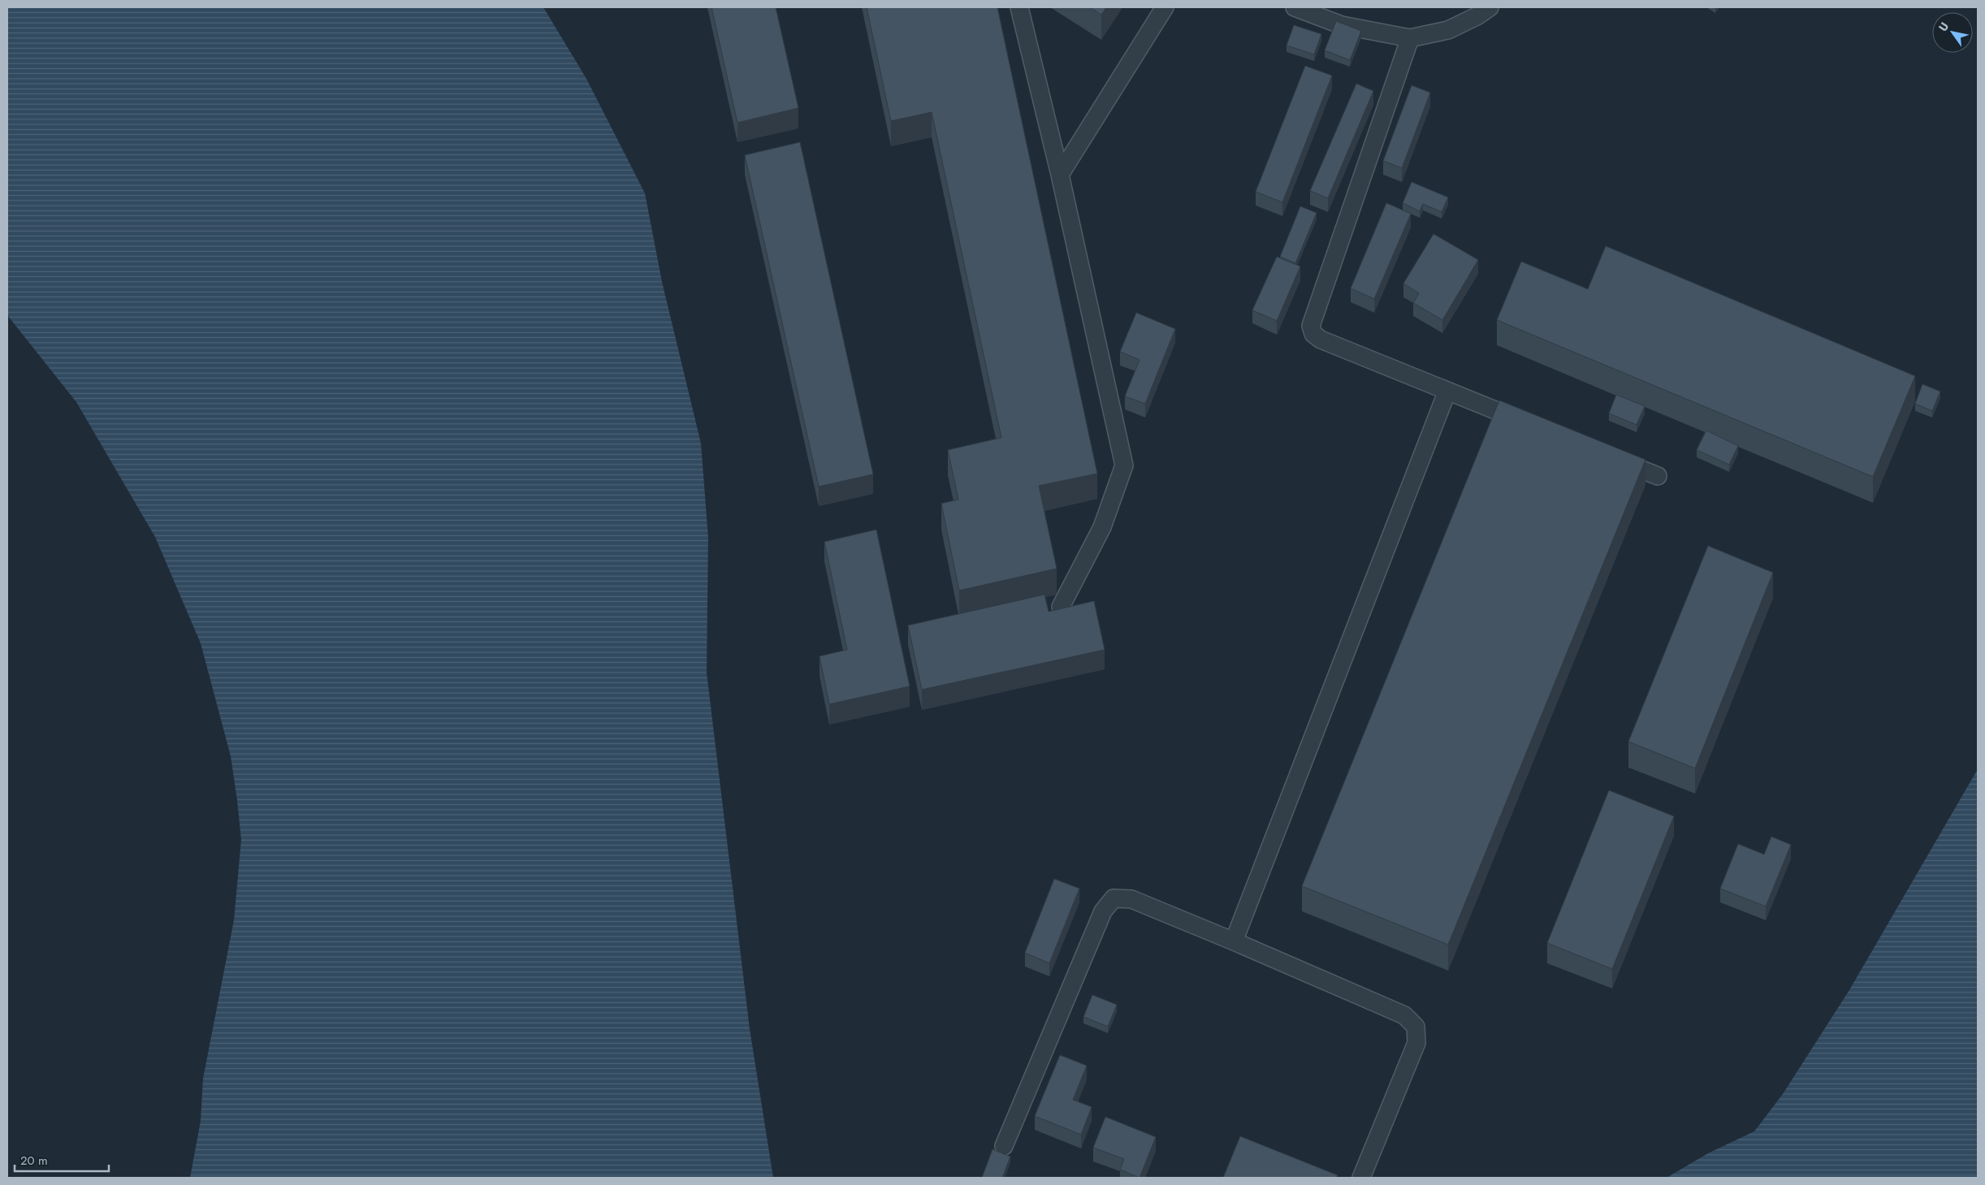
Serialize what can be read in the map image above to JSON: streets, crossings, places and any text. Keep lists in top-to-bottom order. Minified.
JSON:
{"scale_bar":"20 m","north":"top left"}
